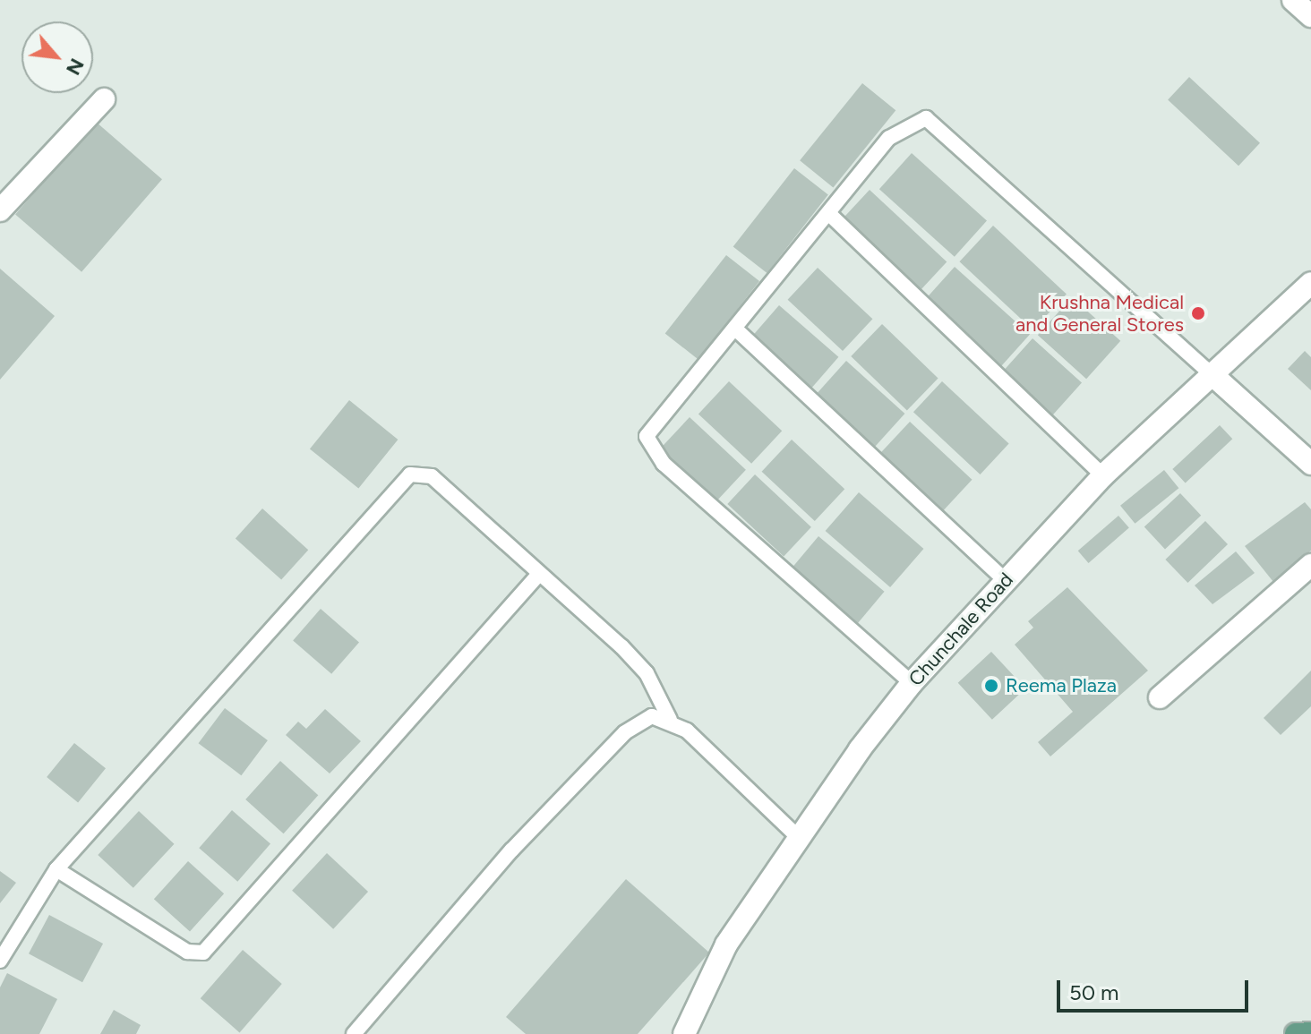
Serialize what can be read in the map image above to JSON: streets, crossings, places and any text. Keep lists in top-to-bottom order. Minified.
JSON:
{"streets":{"street":["Chunchale Road"]},"places":["Krushna Medical and General Stores","Reema Plaza"],"scale_bar":"50 m","north":"bottom right"}
